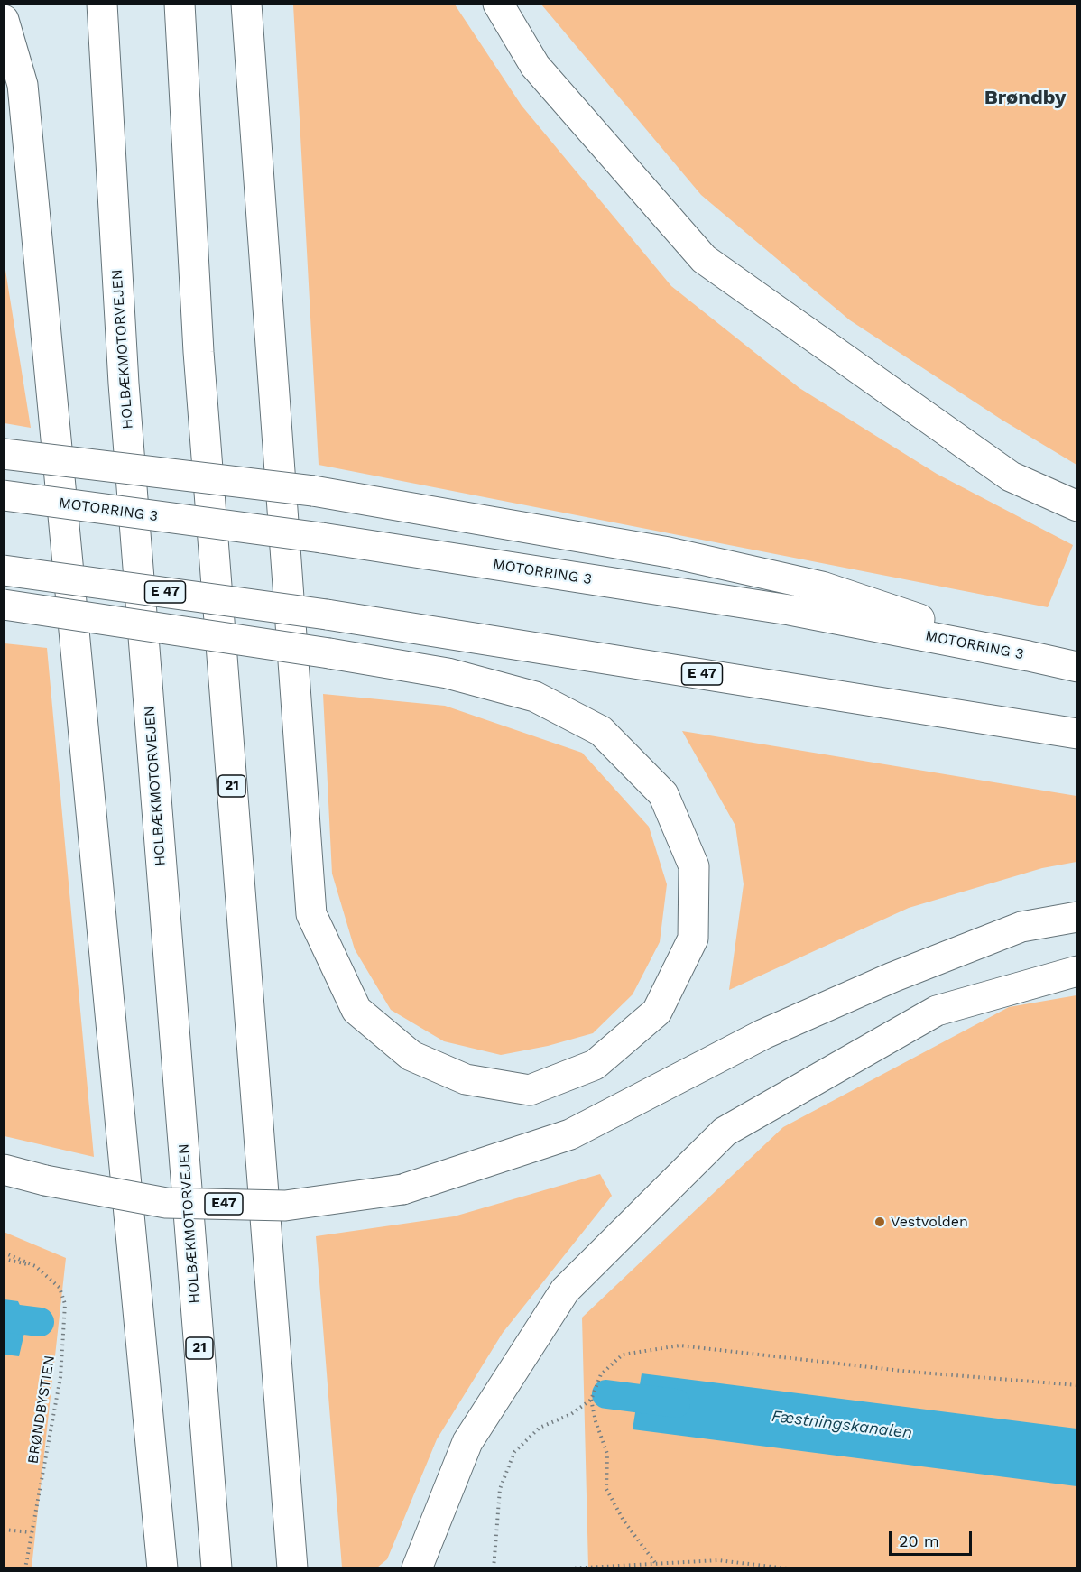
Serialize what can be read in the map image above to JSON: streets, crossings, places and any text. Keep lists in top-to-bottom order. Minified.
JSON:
{"streets":{"highway":["HOLBÆKMOTORVEJEN","MOTORRING 3","E 47","21","E47"],"path":["BRØNDBYSTIEN"]},"districts":["Brøndby"],"water":["Fæstningskanalen"],"places":["Vestvolden"],"scale_bar":"20 m"}
